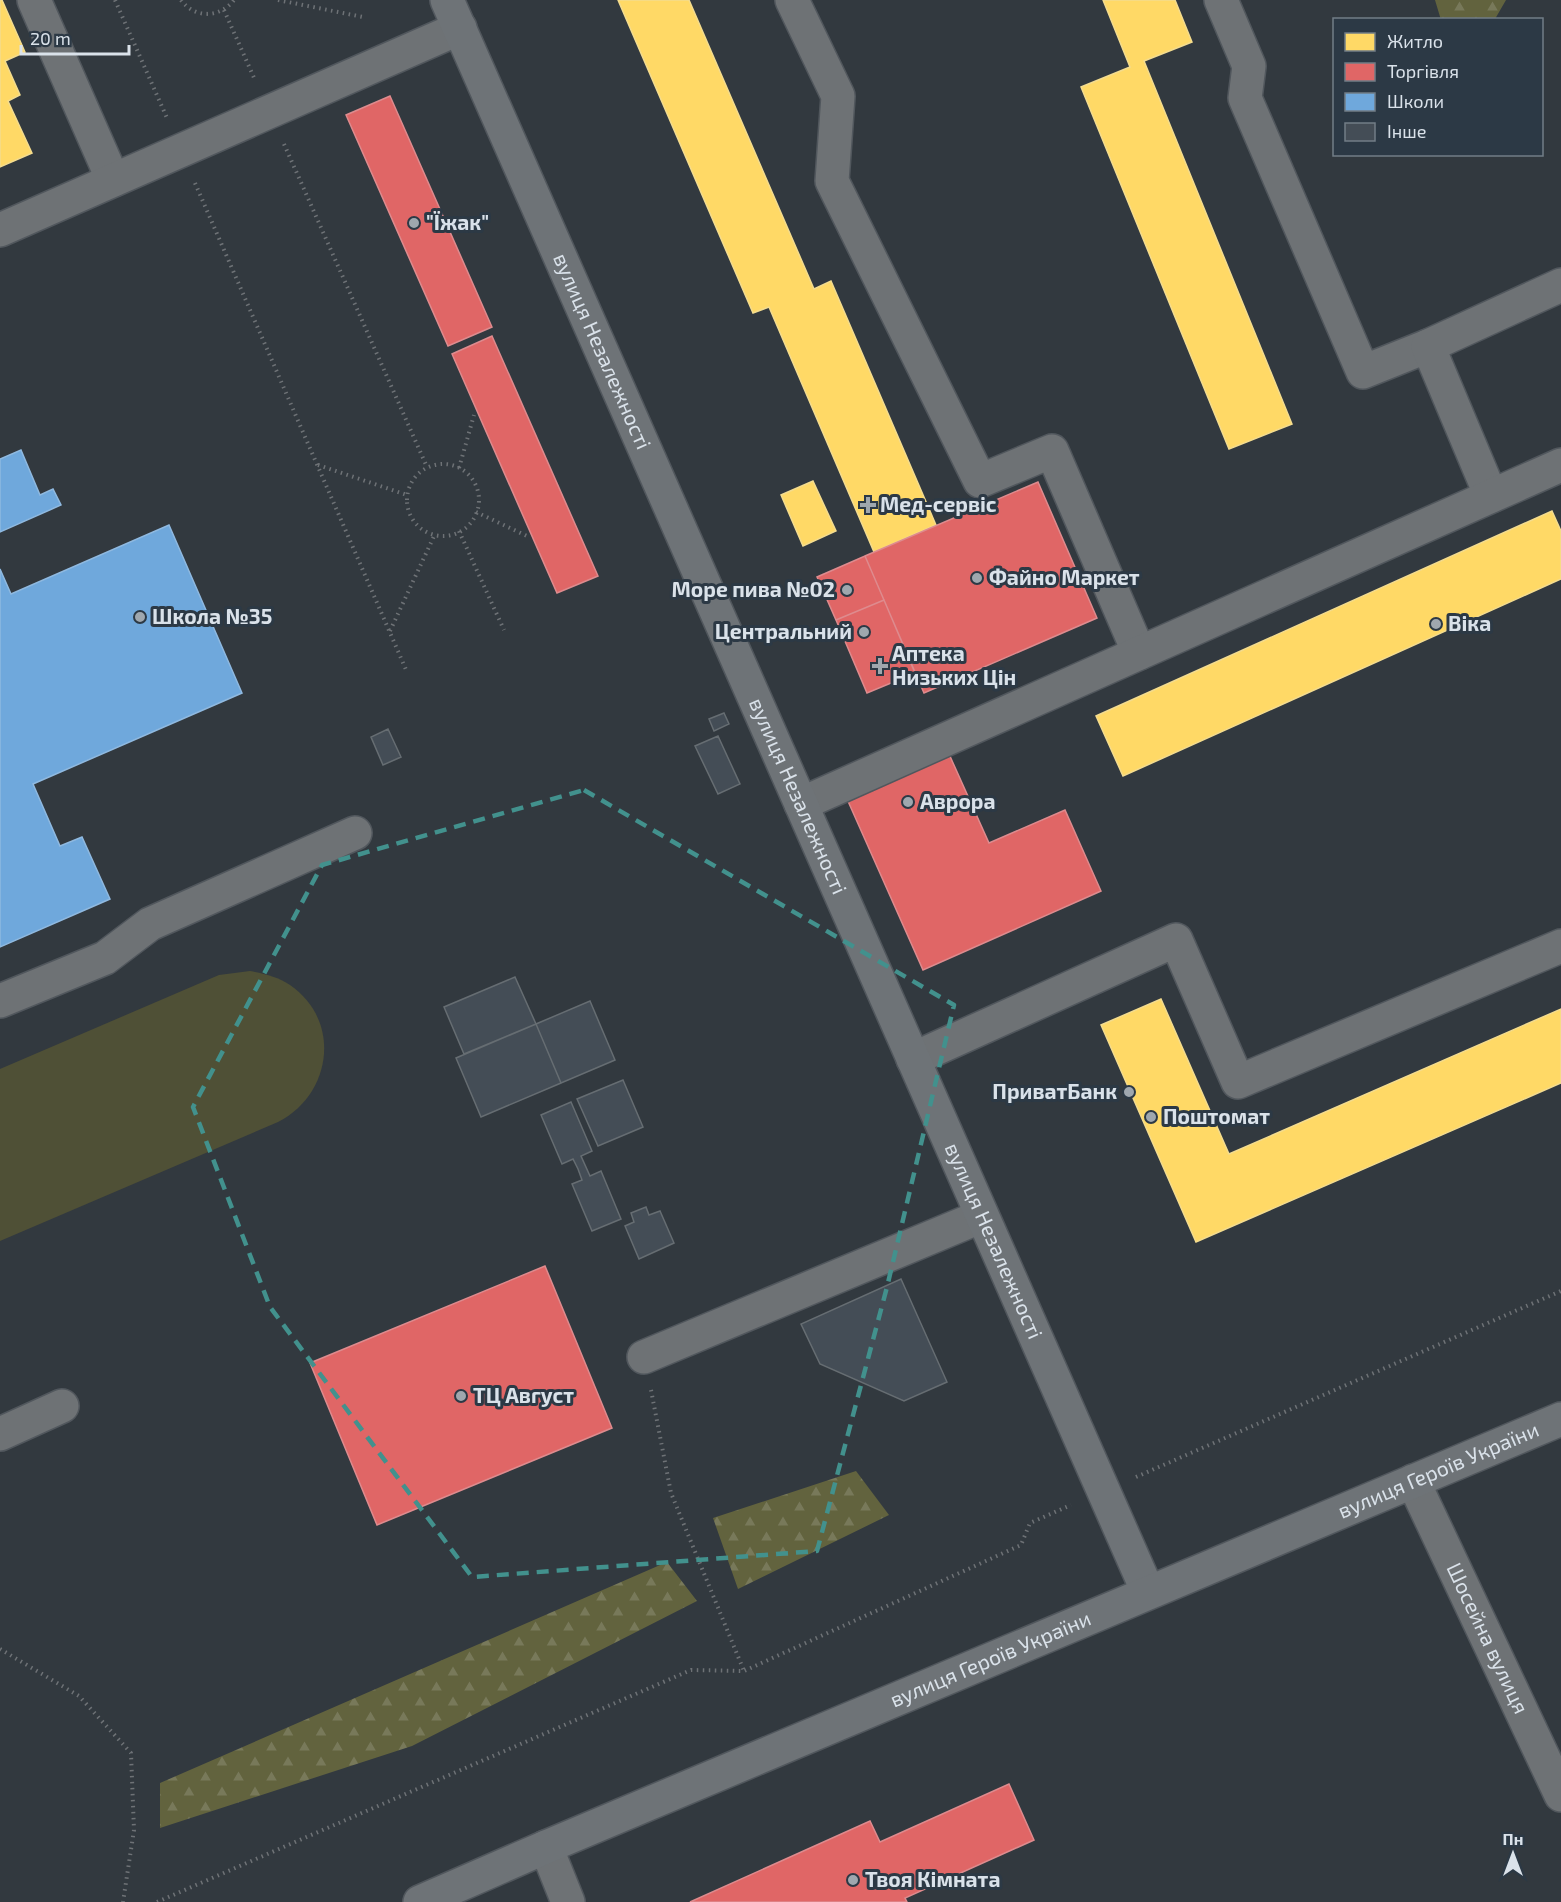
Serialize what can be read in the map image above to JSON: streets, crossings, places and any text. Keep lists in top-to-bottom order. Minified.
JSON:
{"streets":{"main road":["вулиця Незалежності","вулиця Героїв України"],"street":["Шосейна вулиця"]},"crossings":[["вулиця Незалежності","вулиця Героїв України"],["вулиця Героїв України","Шосейна вулиця"]],"places":{"other":["\"Їжак\"","Файно Маркет","Море пива №02","Школа №35","Віка","Центральний","Аврора","ПриватБанк","Поштомат","ТЦ Август","Твоя Кімната"],"health":["Мед-сервіс","Аптека Низьких Цін"]},"legend":["Житло","Торгівля","Школи","Інше"],"scale_bar":"20 m","north":"top"}
